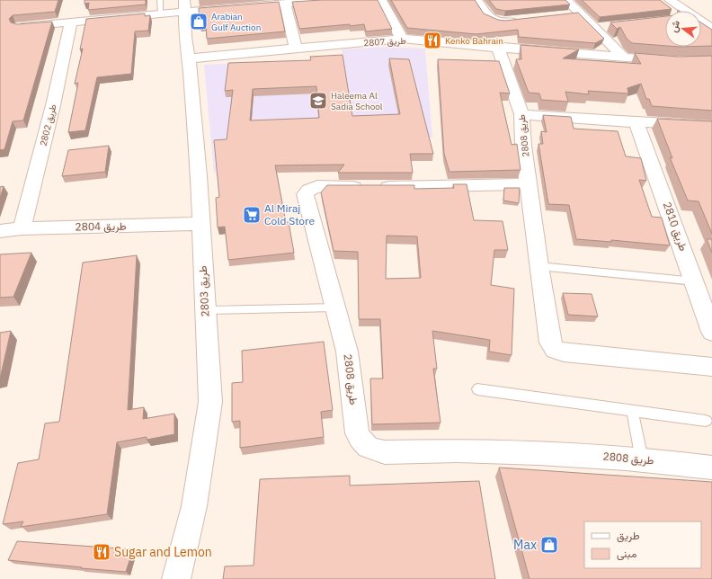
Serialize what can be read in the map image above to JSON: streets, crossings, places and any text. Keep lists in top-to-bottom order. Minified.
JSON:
{"streets":{"street":["طريق 2807","طريق 2802","طريق 2808","طريق 2804","طريق 2810","طريق 2803"]},"crossings":[["طريق 2807","طريق 2808"],["طريق 2807","طريق 2803"],["طريق 2802","طريق 2804"],["طريق 2804","طريق 2803"]],"places":{"shop":["Arabian Gulf Auction","Max"],"restaurant":["Kenko Bahrain","Sugar and Lemon"],"school or university":["Haleema Al Sadia School"],"supermarket":["Al Miraj Cold Store"]},"legend":["طريق","مبنى"],"north":"left"}
